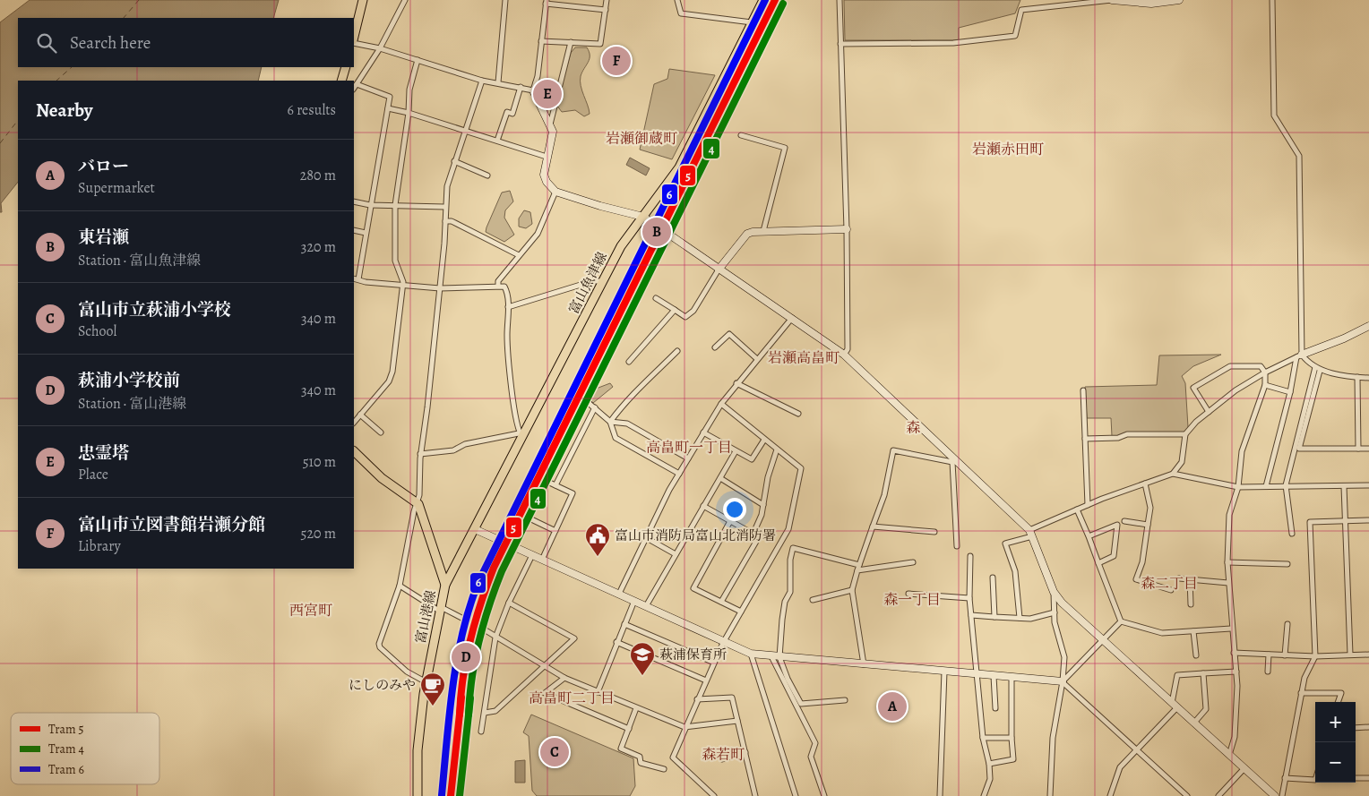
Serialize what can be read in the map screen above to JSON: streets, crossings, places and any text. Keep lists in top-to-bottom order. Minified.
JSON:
{"streets":{"main road":["富山魚津線","富山港線"]},"crossings":[["富山魚津線","富山港線"]],"districts":["岩瀬御蔵町","岩瀬赤田町","岩瀬高畠町","森","高畠町一丁目","森二丁目","森一丁目","西宮町","高畠町二丁目","森若町"],"places":{"public building":["富山市消防局富山北消防署"],"school or university":["萩浦保育所"],"cafe":["にしのみや"]},"lines":["tram line 5","tram line 6","tram line 4"],"legend":["Tram 5","Tram 4","Tram 6"],"page":{"search":"Search here","pins":["F","E","B","D","A","C"],"heading":["Nearby","6 results"],"list":[{"mark":"A","name":"バロー","note":"Supermarket","value":"280 m"},{"mark":"B","name":"東岩瀬","note":"Station · 富山魚津線","value":"320 m"},{"mark":"C","name":"富山市立萩浦小学校","note":"School","value":"340 m"},{"mark":"D","name":"萩浦小学校前","note":"Station · 富山港線","value":"340 m"},{"mark":"E","name":"忠霊塔","note":"Place","value":"510 m"},{"mark":"F","name":"富山市立図書館岩瀬分館","note":"Library","value":"520 m"}],"map_buttons":["+","−"]}}
